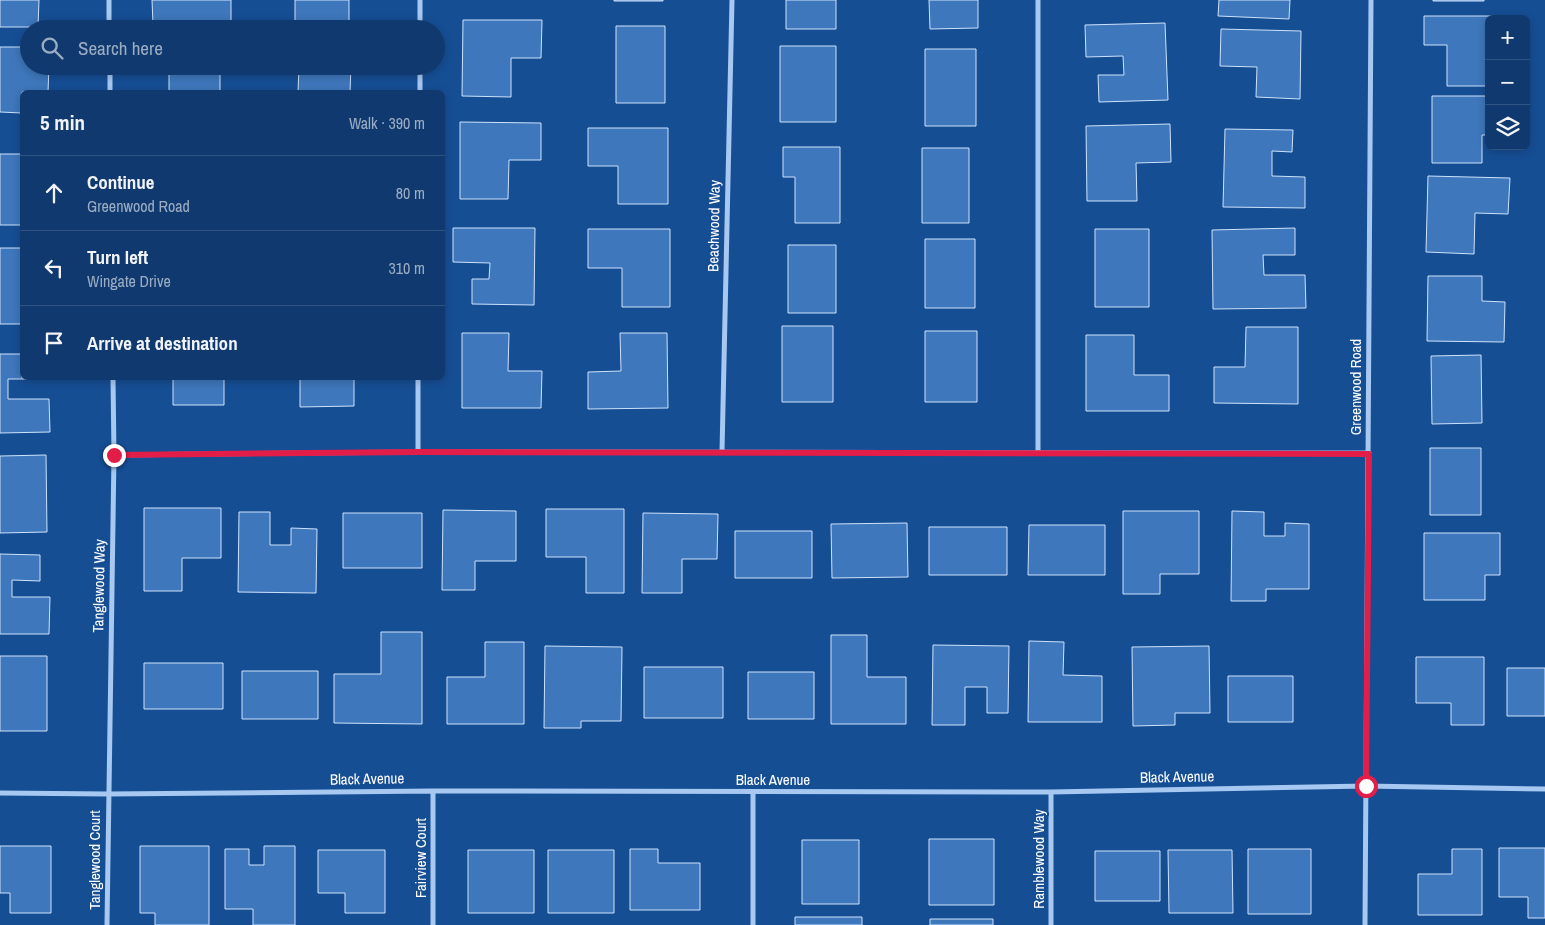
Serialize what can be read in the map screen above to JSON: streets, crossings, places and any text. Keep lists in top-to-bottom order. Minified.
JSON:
{"streets":{"street":["Beachwood Way","Greenwood Road","Tanglewood Way","Black Avenue","Fairview Court","Ramblewood Way","Tanglewood Court"]},"crossings":[["Greenwood Road","Black Avenue"],["Tanglewood Way","Black Avenue"],["Tanglewood Way","Tanglewood Court"],["Black Avenue","Fairview Court"],["Black Avenue","Ramblewood Way"],["Black Avenue","Tanglewood Court"]],"page":{"map_buttons":["+","−"],"search":"Search here","heading":["5 min","Walk · 390 m"],"list":[["Continue","Greenwood Road","80 m"],["Turn left","Wingate Drive","310 m"],"Arrive at destination"]}}
